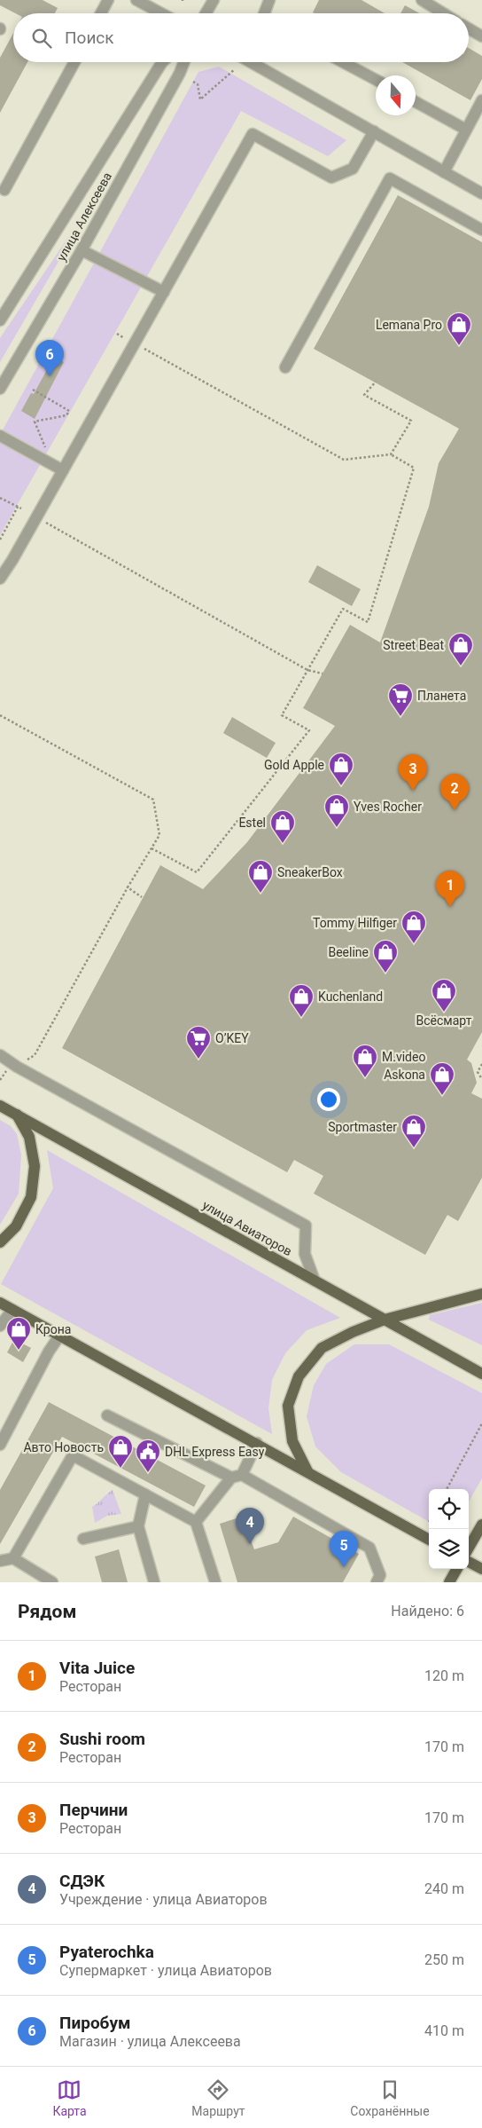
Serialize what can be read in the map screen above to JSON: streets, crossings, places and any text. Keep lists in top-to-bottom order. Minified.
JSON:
{"streets":{"main road":["улица Авиаторов"],"street":["улица Алексеева"]},"places":{"shop":["Lemana Pro","Street Beat","Gold Apple","Yves Rocher","Estel","SneakerBox","Tommy Hilfiger","Beeline","Всёсмарт","Kuchenland","M.video","Askona","Sportmaster","Крона","Авто Новость"],"supermarket":["Планета","O’KEY"],"public building":["DHL Express Easy"]},"north":"bottom","page":{"search":"Поиск","pins":["6","3","2","1","4","5"],"heading":["Рядом","Найдено: 6"],"list":[{"mark":"1","name":"Vita Juice","note":"Ресторан","value":"120 m"},{"mark":"2","name":"Sushi room","note":"Ресторан","value":"170 m"},{"mark":"3","name":"Перчини","note":"Ресторан","value":"170 m"},{"mark":"4","name":"СДЭК","note":"Учреждение · улица Авиаторов","value":"240 m"},{"mark":"5","name":"Pyaterochka","note":"Супермаркет · улица Авиаторов","value":"250 m"},{"mark":"6","name":"Пиробум","note":"Магазин · улица Алексеева","value":"410 m"}],"nav":["Карта","Маршрут","Сохранённые"]}}
